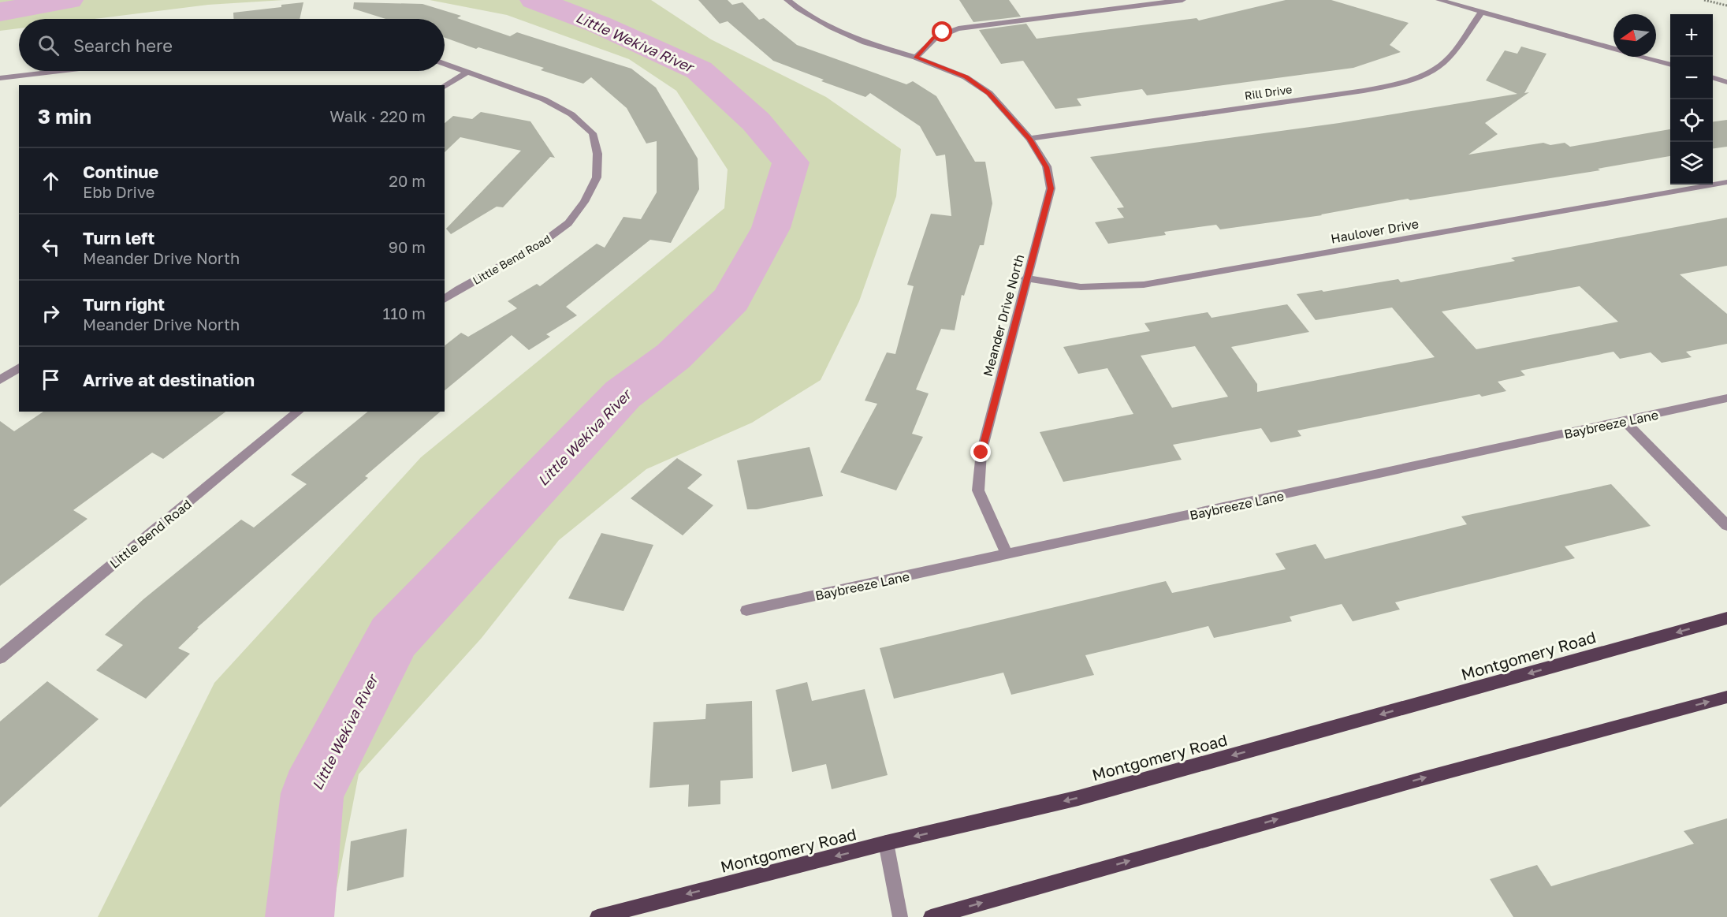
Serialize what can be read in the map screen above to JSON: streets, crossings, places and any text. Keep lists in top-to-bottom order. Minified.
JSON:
{"streets":{"main road":["Montgomery Road"],"street":["Rill Drive","Haulover Drive","Little Bend Road","Meander Drive North","Baybreeze Lane"]},"crossings":[["Rill Drive","Meander Drive North"],["Haulover Drive","Meander Drive North"],["Meander Drive North","Baybreeze Lane"]],"water":["Little Wekiva River"],"north":"left","page":{"map_buttons":["+","−"],"search":"Search here","heading":["3 min","Walk · 220 m"],"list":[["Continue","Ebb Drive","20 m"],["Turn left","Meander Drive North","90 m"],["Turn right","Meander Drive North","110 m"],"Arrive at destination"]}}
